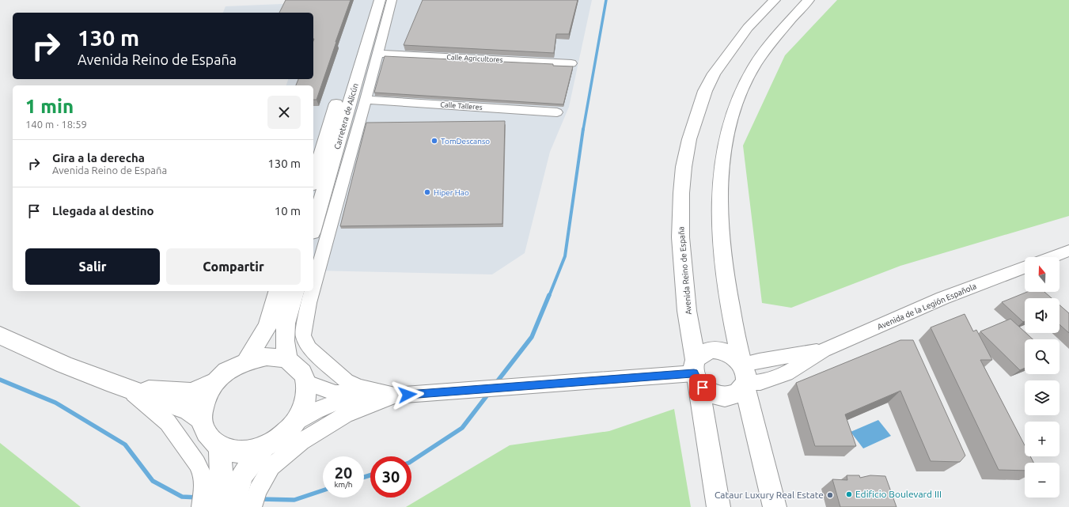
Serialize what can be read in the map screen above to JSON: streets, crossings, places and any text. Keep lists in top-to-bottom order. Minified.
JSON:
{"streets":{"main road":["Carretera de Alicún","Avenida Reino de España"],"street":["Calle Agricultores","Calle Talleres","Avenida de la Legión Española"]},"crossings":[["Avenida Reino de España","Avenida de la Legión Española"]],"places":["TomDescanso","Hiper Hao","Edificio Boulevard III","Cataur Luxury Real Estate"],"north":"top","page":{"turn":["130 m","Avenida Reino de España"],"heading":["1 min","140 m · 18:59"],"list":[{"name":"Gira a la derecha","note":"Avenida Reino de España","value":"130 m"},{"name":"Llegada al destino","value":"10 m"}],"buttons":["Salir","Compartir"],"map_buttons":["+","−"],"speed":"20 km/h","limit":"30"}}
